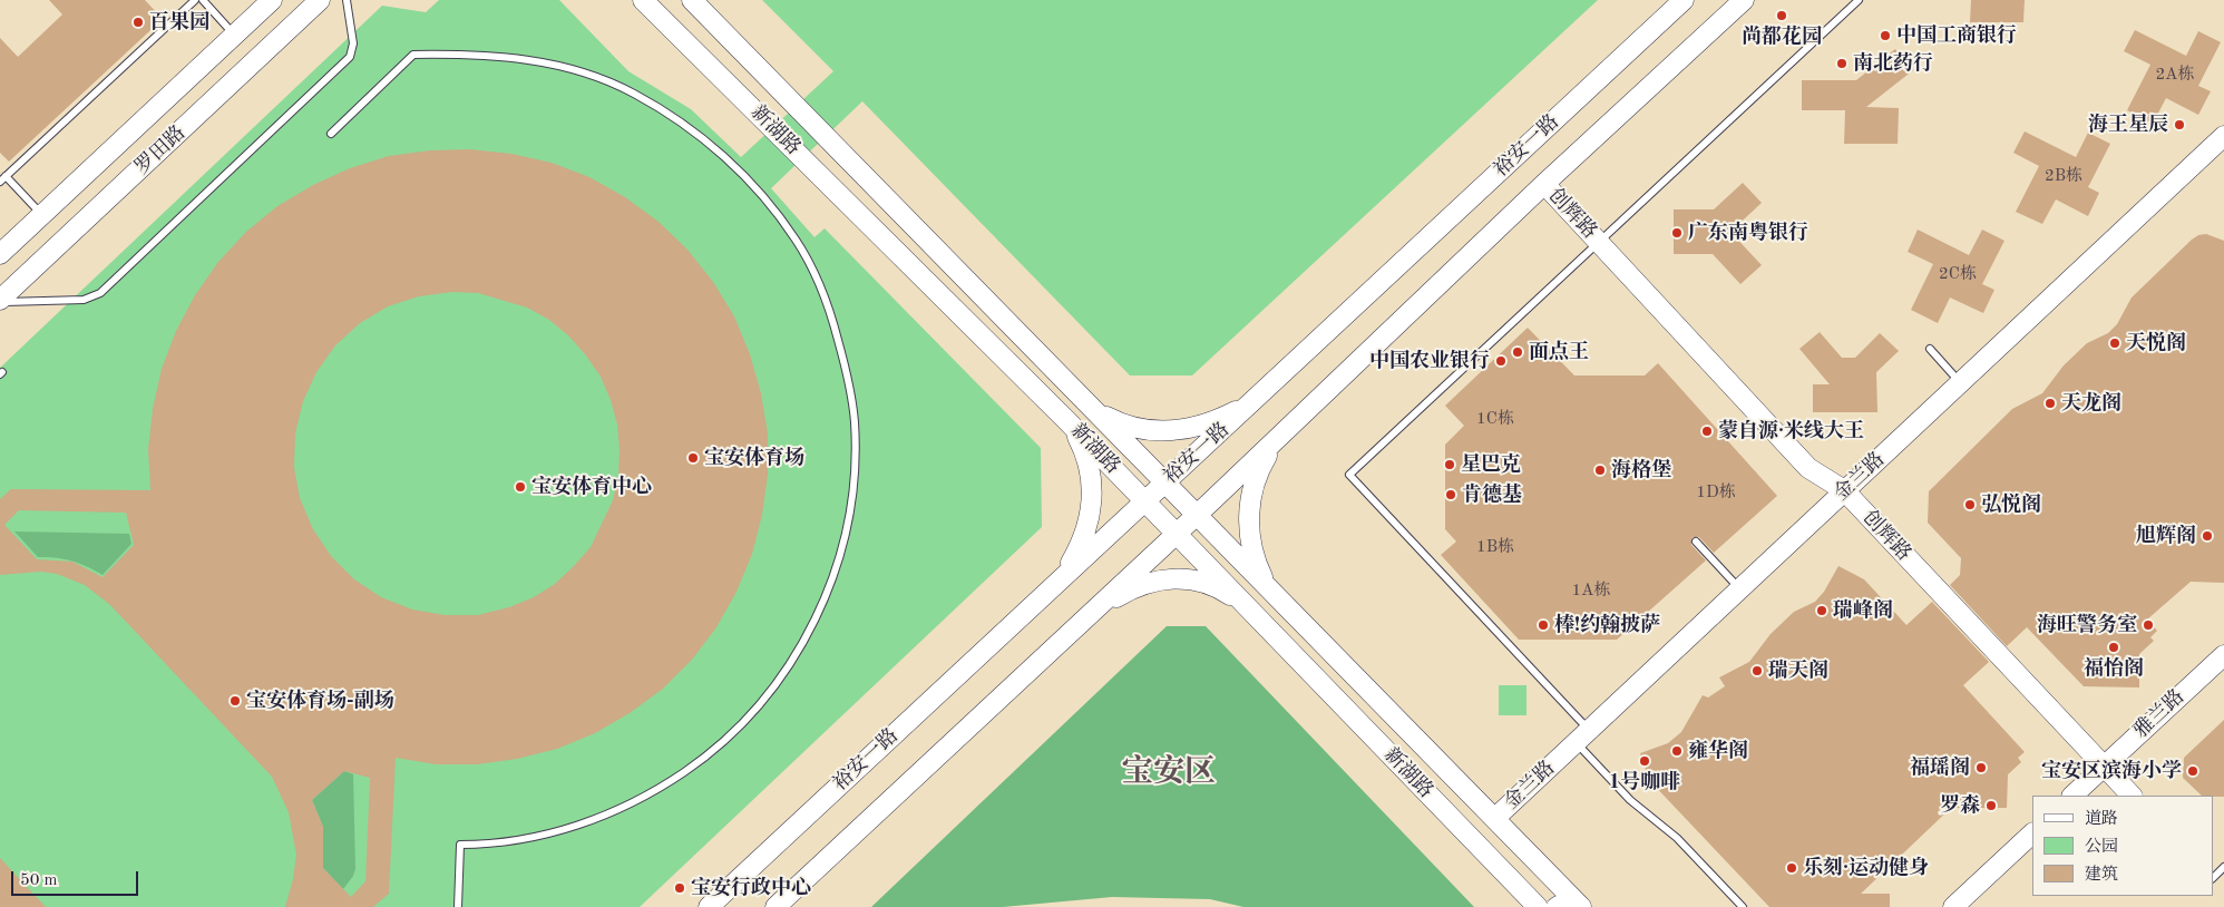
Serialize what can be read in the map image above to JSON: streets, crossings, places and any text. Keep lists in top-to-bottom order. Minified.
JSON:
{"streets":{"main road":["新湖路","裕安一路","罗田路","创辉路","金兰路","雅兰路"]},"crossings":[["新湖路","裕安一路"],["新湖路","金兰路"],["裕安一路","创辉路"],["创辉路","金兰路"],["创辉路","雅兰路"]],"districts":["宝安区"],"places":["尚都花园","百果园","中国工商银行","南北药行","海王星辰","广东南粤银行","天悦阁","面点王","中国农业银行","天龙阁","蒙自源·米线大王","宝安体育场","星巴克","海格堡","宝安体育中心","肯德基","弘悦阁","旭辉阁","瑞峰阁","棒!约翰披萨","海旺警务室","福怡阁","瑞天阁","宝安体育场-副场","雍华阁","1号咖啡","福瑶阁","宝安区滨海小学","罗森","乐刻·运动健身","宝安行政中心"],"house_numbers":["2A栋","2B栋","2C栋","1C栋","1D栋","1B栋","1A栋"],"legend":["道路","公园","建筑"],"scale_bar":"50 m"}
